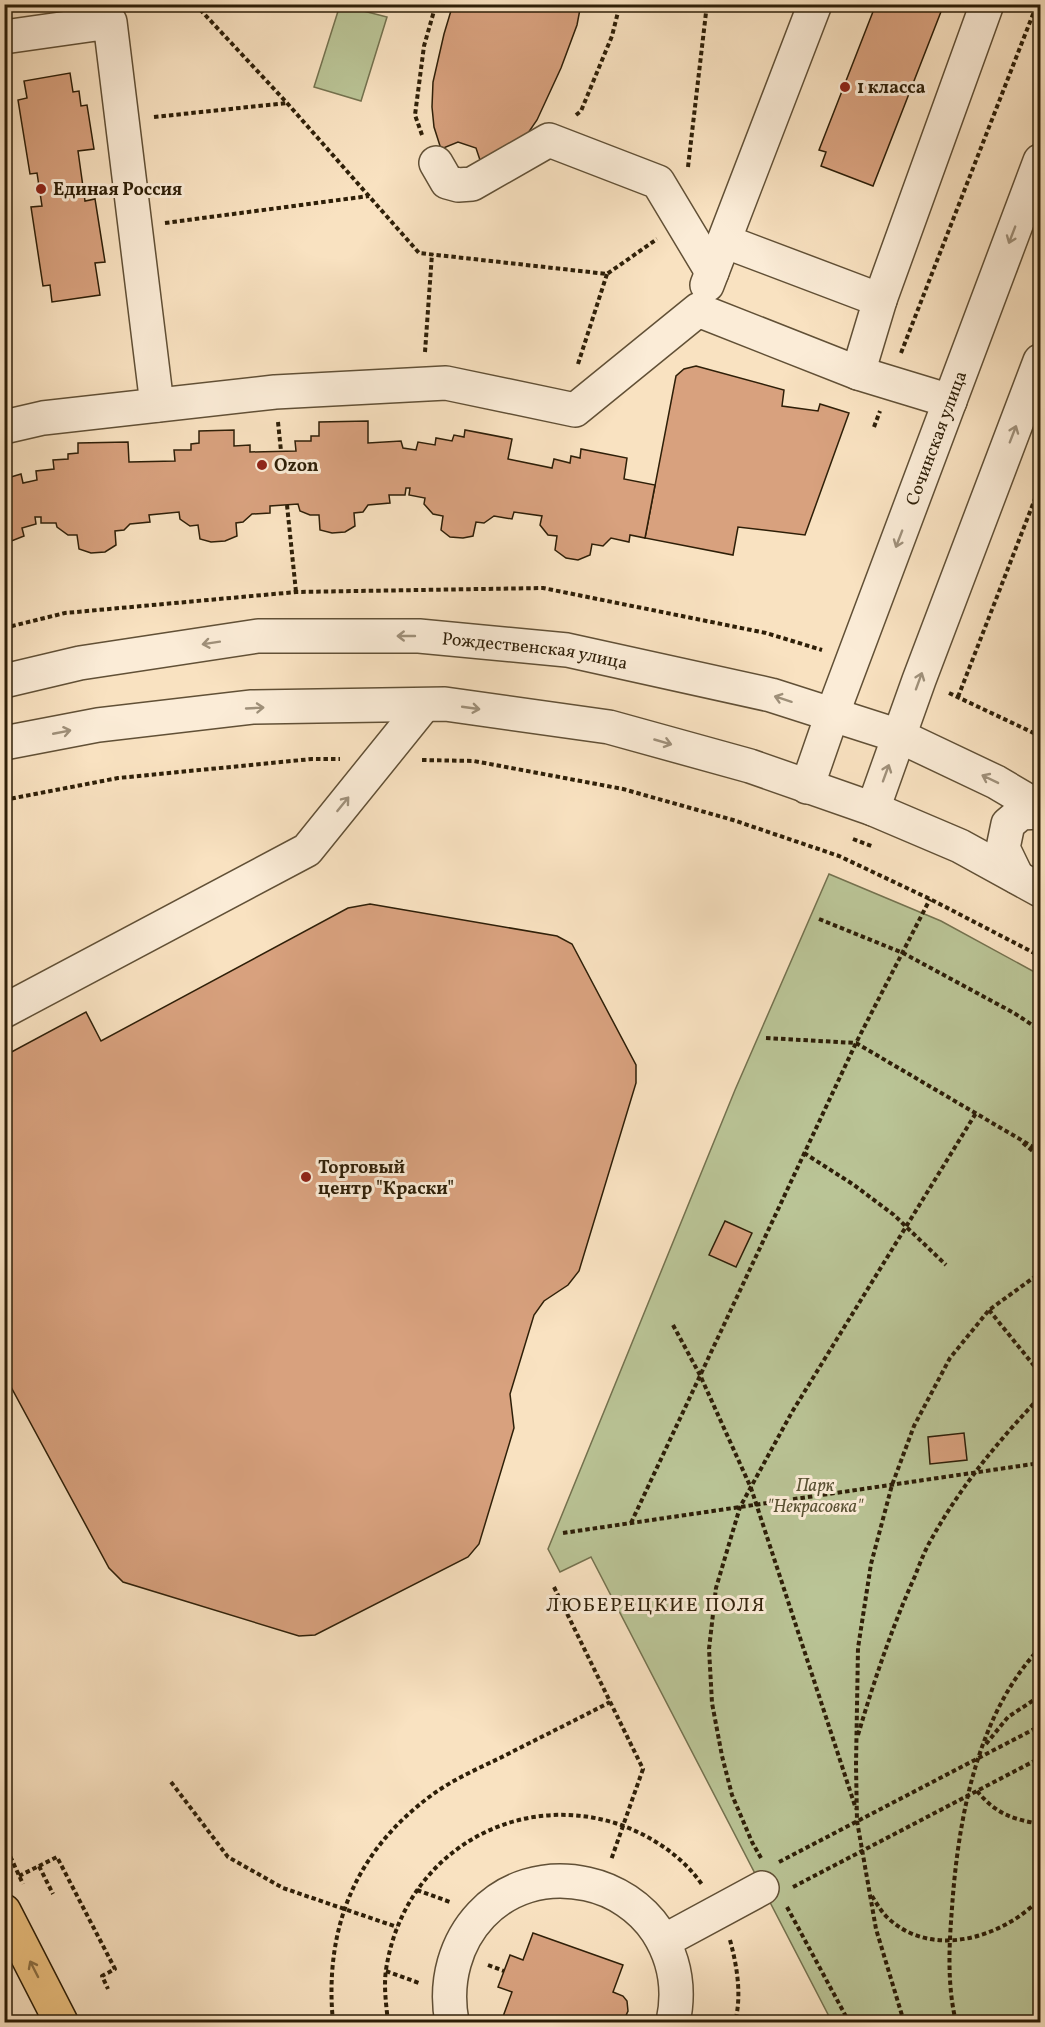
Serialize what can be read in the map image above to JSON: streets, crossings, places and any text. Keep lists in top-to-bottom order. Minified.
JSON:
{"streets":{"street":["Сочинская улица","Рождественская улица"]},"crossings":[["Сочинская улица","Рождественская улица"]],"districts":["ЛЮБЕРЕЦКИЕ ПОЛЯ"],"parks":["Парк \"Некрасовка\""],"places":["1 класса","Единая Россия","Ozon","Торговый центр \"Краски\""]}
